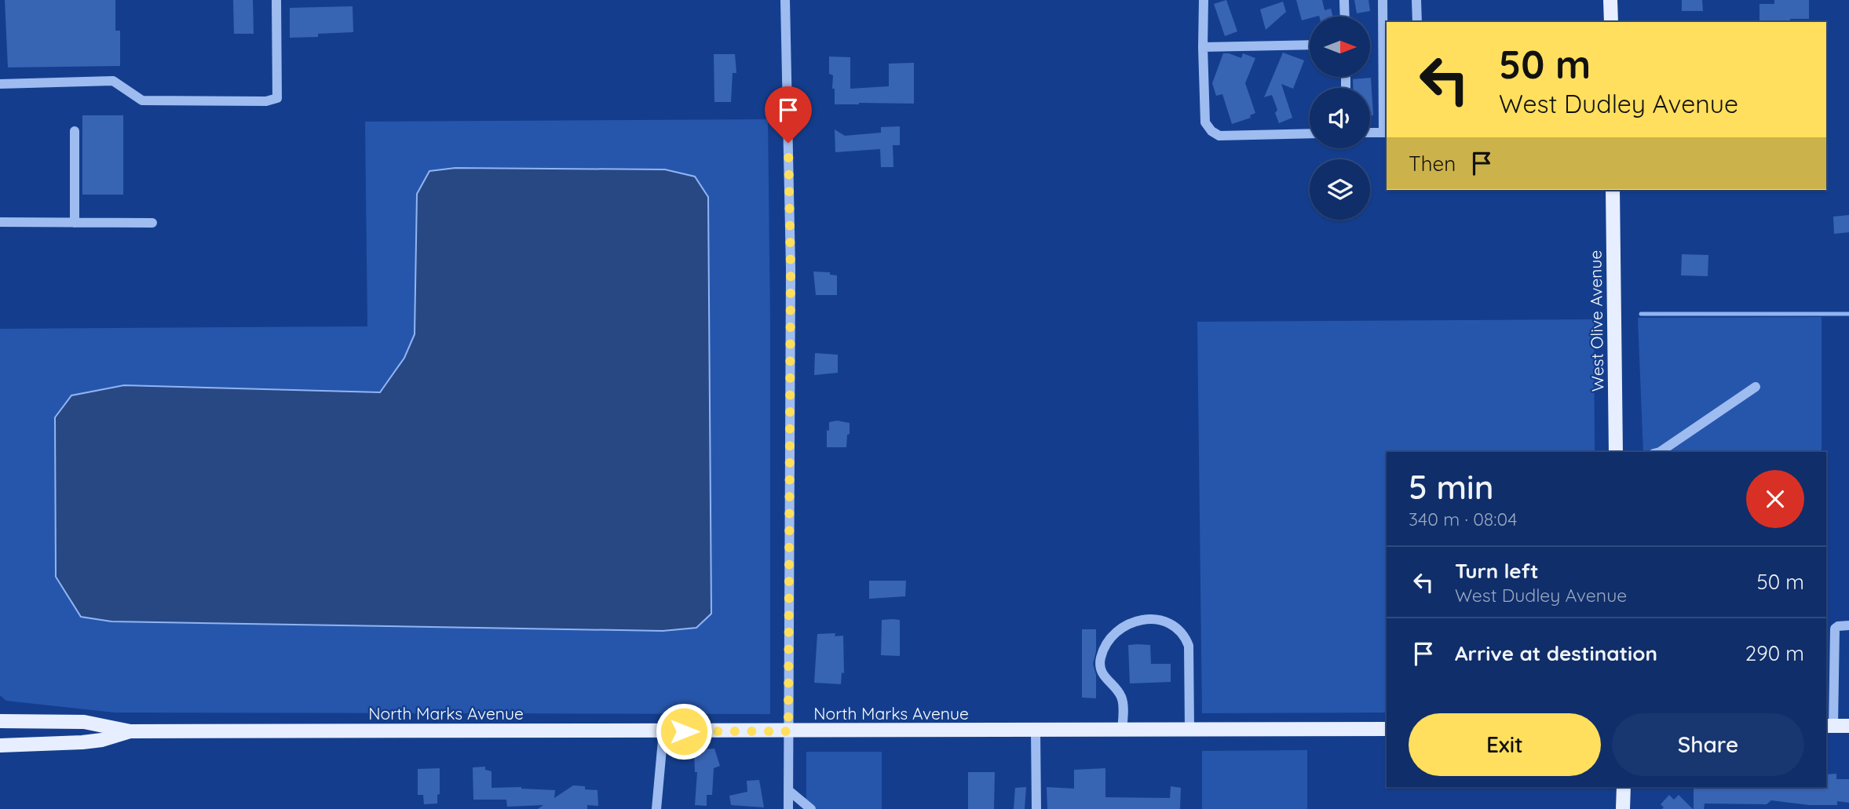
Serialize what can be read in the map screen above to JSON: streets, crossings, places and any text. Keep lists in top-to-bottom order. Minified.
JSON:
{"streets":{"main road":["West Olive Avenue","North Marks Avenue"]},"north":"right","page":{"turn":["50 m","West Dudley Avenue"],"then":"Then","heading":["5 min","340 m · 08:04"],"list":[{"name":"Turn left","note":"West Dudley Avenue","value":"50 m"},{"name":"Arrive at destination","value":"290 m"}],"buttons":["Exit","Share"]}}
